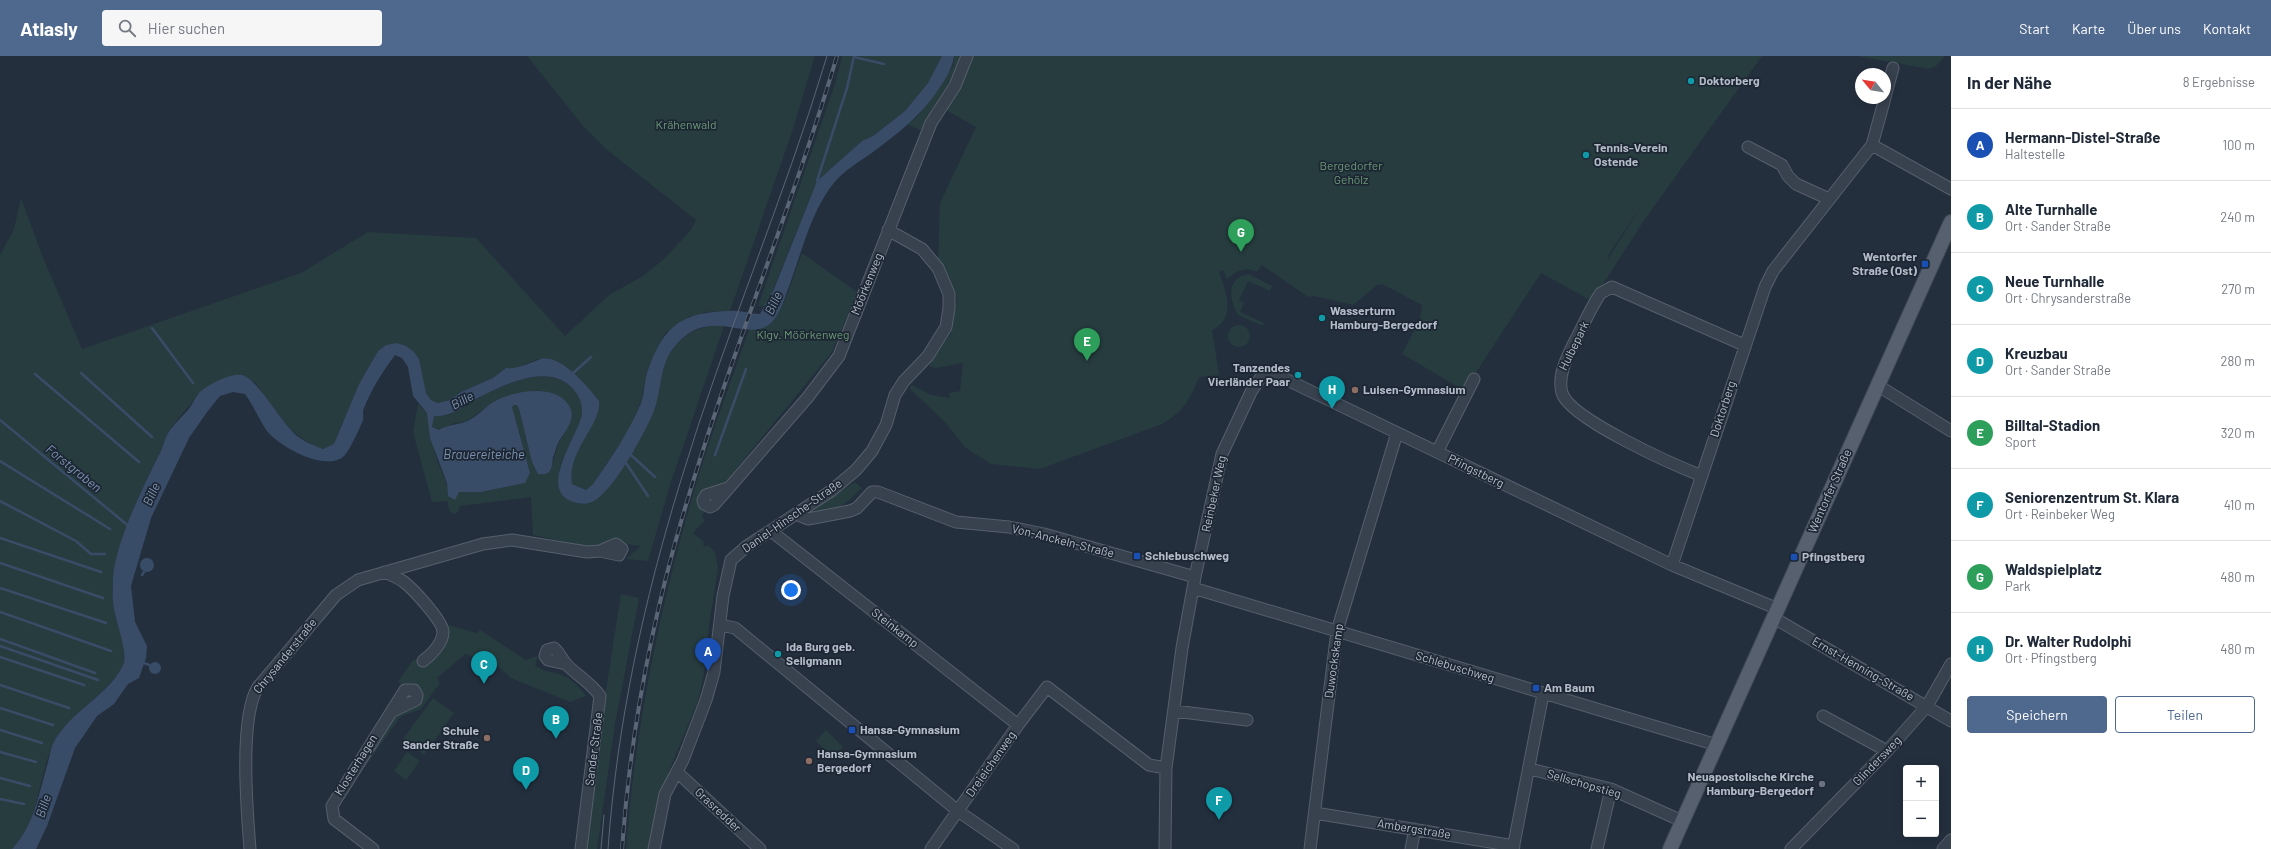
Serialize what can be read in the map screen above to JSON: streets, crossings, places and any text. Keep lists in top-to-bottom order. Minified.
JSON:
{"streets":{"main road":["Wentorfer Straße"],"street":["Möörkenweg","Hulbepark","Doktorberg","Pfingstberg","Reinbeker Weg","Daniel-Hinsche-Straße","Von-Anckeln-Straße","Steinkamp","Chrysanderstraße","Duwockskamp","Schlebuschweg","Ernst-Henning-Straße","Sander Straße","Glindersweg","Dreieichenweg","Klosterhagen","Sellschopstieg","Grasredder","Ambergstraße"]},"crossings":[["Möörkenweg","Daniel-Hinsche-Straße"],["Hulbepark","Doktorberg"],["Doktorberg","Pfingstberg"],["Pfingstberg","Wentorfer Straße"],["Pfingstberg","Reinbeker Weg"],["Pfingstberg","Duwockskamp"],["Pfingstberg","Ernst-Henning-Straße"],["Wentorfer Straße","Schlebuschweg"],["Wentorfer Straße","Ernst-Henning-Straße"],["Wentorfer Straße","Sellschopstieg"],["Reinbeker Weg","Von-Anckeln-Straße"],["Reinbeker Weg","Schlebuschweg"],["Reinbeker Weg","Dreieichenweg"],["Daniel-Hinsche-Straße","Von-Anckeln-Straße"],["Daniel-Hinsche-Straße","Steinkamp"],["Daniel-Hinsche-Straße","Grasredder"],["Von-Anckeln-Straße","Schlebuschweg"],["Steinkamp","Dreieichenweg"],["Duwockskamp","Schlebuschweg"],["Duwockskamp","Ambergstraße"],["Ernst-Henning-Straße","Glindersweg"]],"water":["Bille","Brauereiteiche","Forstgraben"],"parks":["Krähenwald","Bergedorfer Gehölz","Klgv. Möörkenweg"],"places":{"other":["Doktorberg","Tennis-Verein Ostende","Wasserturm Hamburg-Bergedorf","Tanzendes Vierländer Paar","Luisen-Gymnasium","Ida Burg geb. Seligmann","Schule Sander Straße","Hansa-Gymnasium Bergedorf","Neuapostolische Kirche Hamburg-Bergedorf"],"transit":["Wentorfer Straße (Ost)","Schlebuschweg","Pfingstberg","Am Baum","Hansa-Gymnasium"]},"north":"top left","page":{"header":"Atlasly","search":"Hier suchen","nav":["Start","Karte","Über uns","Kontakt"],"heading":["In der Nähe","8 Ergebnisse"],"list":[{"mark":"A","name":"Hermann-Distel-Straße","note":"Haltestelle","value":"100 m"},{"mark":"B","name":"Alte Turnhalle","note":"Ort · Sander Straße","value":"240 m"},{"mark":"C","name":"Neue Turnhalle","note":"Ort · Chrysanderstraße","value":"270 m"},{"mark":"D","name":"Kreuzbau","note":"Ort · Sander Straße","value":"280 m"},{"mark":"E","name":"Billtal-Stadion","note":"Sport","value":"320 m"},{"mark":"F","name":"Seniorenzentrum St. Klara","note":"Ort · Reinbeker Weg","value":"410 m"},{"mark":"G","name":"Waldspielplatz","note":"Park","value":"480 m"},{"mark":"H","name":"Dr. Walter Rudolphi","note":"Ort · Pfingstberg","value":"480 m"}],"pins":["G","E","H","A","C","B","D","F"],"buttons":["Speichern","Teilen"],"map_buttons":["+","−"]}}
